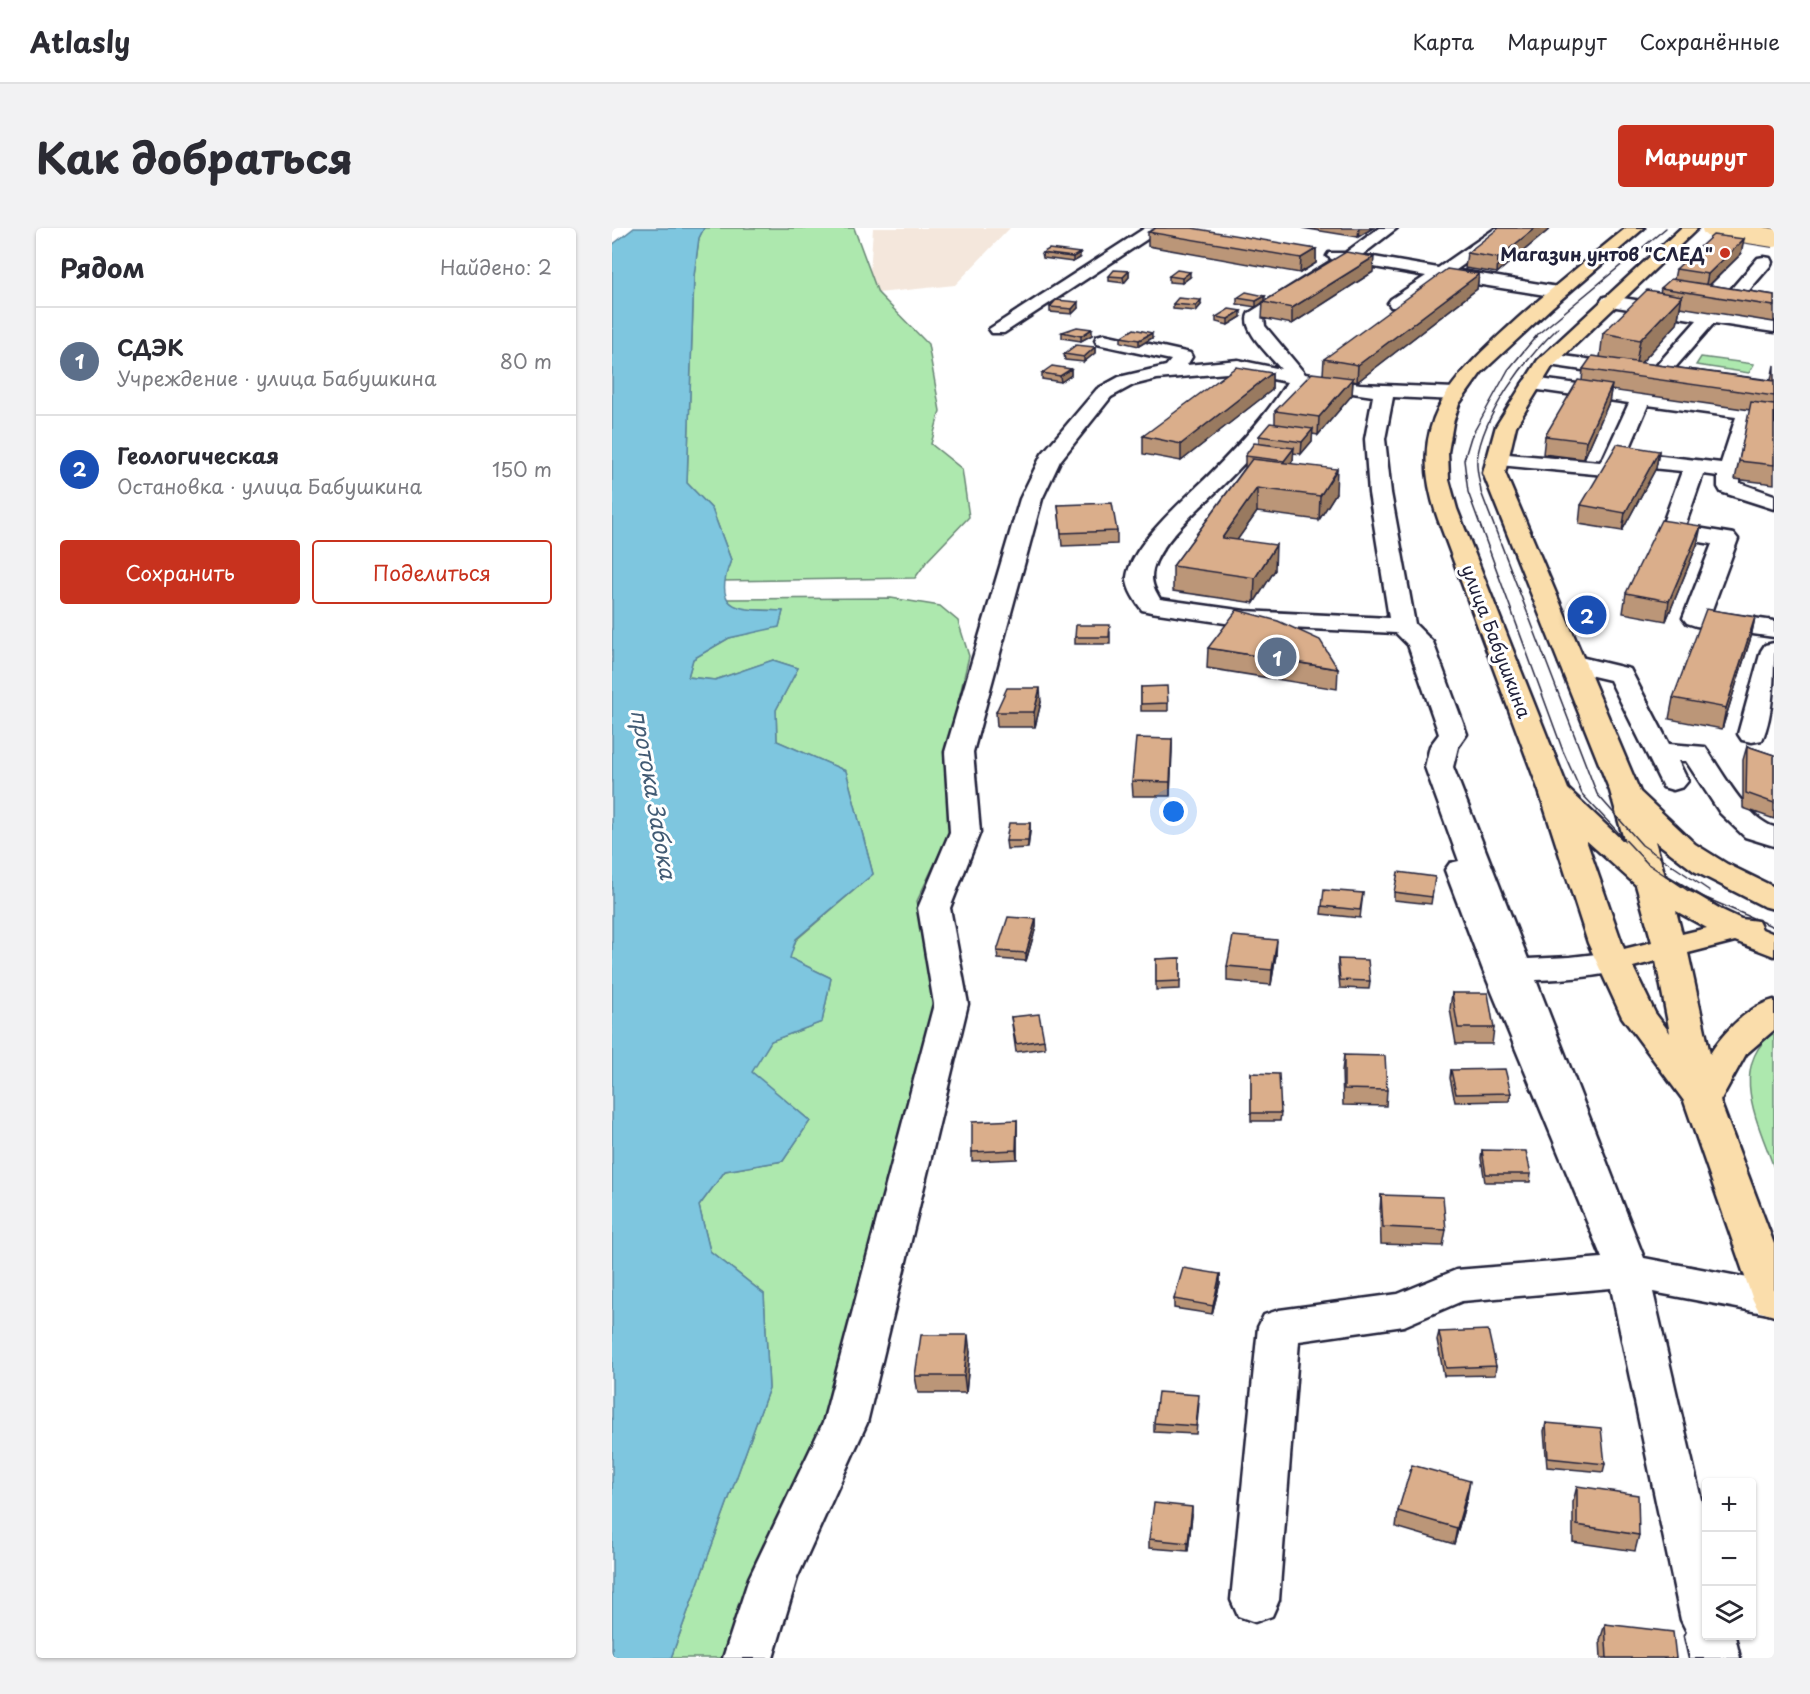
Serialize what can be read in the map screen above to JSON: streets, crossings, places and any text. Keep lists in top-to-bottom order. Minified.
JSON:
{"streets":{"main road":["улица Бабушкина"]},"water":["протока Забока"],"places":["Магазин унтов \"СЛЕД\""],"page":{"header":"Atlasly","nav":["Карта","Маршрут","Сохранённые"],"title":"Как добраться","buttons":["Маршрут",["Сохранить","Поделиться"]],"heading":["Рядом","Найдено: 2"],"list":[{"mark":"1","name":"СДЭК","note":"Учреждение · улица Бабушкина","value":"80 m"},{"mark":"2","name":"Геологическая","note":"Остановка · улица Бабушкина","value":"150 m"}],"pins":["2","1"],"map_buttons":["+","−"]}}
